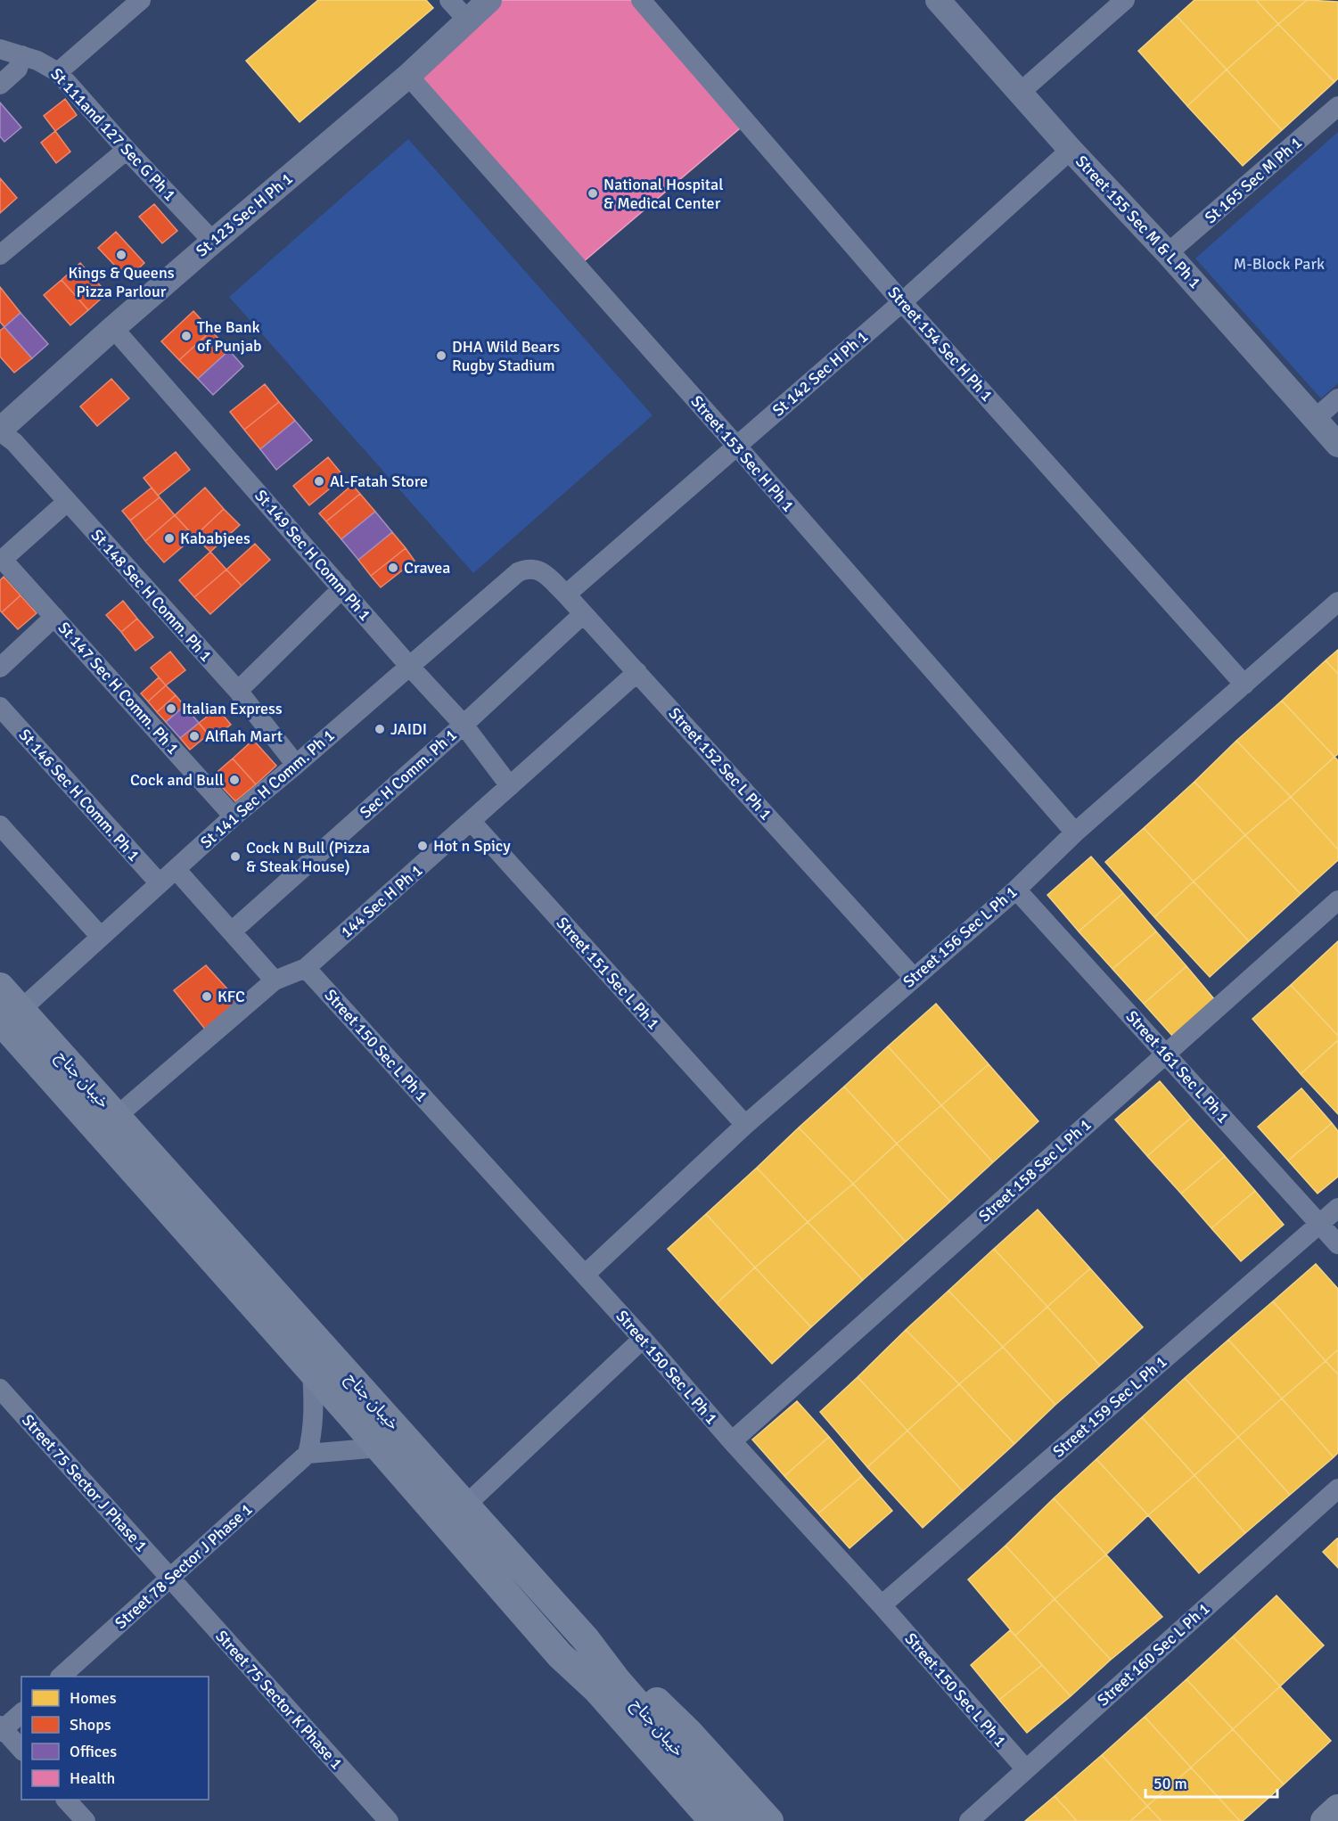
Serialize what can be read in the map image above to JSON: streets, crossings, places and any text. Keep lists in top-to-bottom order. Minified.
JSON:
{"streets":{"main road":["خیبان جناح"],"street":["St 111and 127 Sec G Ph 1","St 165 Sec M Ph 1","St 123 Sec H Ph 1","Street 155 Sec M & L Ph 1","Street 154 Sec H Ph 1","St 142 Sec H Ph 1","Street 153 Sec H Ph 1","St 149 Sec H Comm Ph 1","St 148 Sec H Comm. Ph 1","St 147 Sec H Comm. Ph 1","Street 152 Sec L Ph 1","Sec H Comm. Ph 1","St 141 Sec H Comm. Ph 1","St 146 Sec H Comm. Ph 1","144 Sec H Ph 1","Street 156 Sec L Ph 1","Street 151 Sec L Ph 1","Street 150 Sec L Ph 1","Street 161 Sec L Ph 1","Street 158 Sec L Ph 1","Street 159 Sec L Ph 1","Street 75 Sector J Phase 1","Street 78 Sector J Phase 1","Street 160 Sec L Ph 1","Street 75 Sector K Phase 1"]},"crossings":[["St 111and 127 Sec G Ph 1","St 123 Sec H Ph 1"],["St 165 Sec M Ph 1","Street 155 Sec M & L Ph 1"],["St 123 Sec H Ph 1","Street 153 Sec H Ph 1"],["St 123 Sec H Ph 1","St 149 Sec H Comm Ph 1"],["St 123 Sec H Ph 1","St 148 Sec H Comm. Ph 1"],["Street 155 Sec M & L Ph 1","St 142 Sec H Ph 1"],["Street 154 Sec H Ph 1","St 142 Sec H Ph 1"],["Street 154 Sec H Ph 1","Street 156 Sec L Ph 1"],["St 142 Sec H Ph 1","Street 153 Sec H Ph 1"],["St 142 Sec H Ph 1","Street 152 Sec L Ph 1"],["Street 153 Sec H Ph 1","Street 156 Sec L Ph 1"],["St 149 Sec H Comm Ph 1","Sec H Comm. Ph 1"],["St 149 Sec H Comm Ph 1","St 141 Sec H Comm. Ph 1"],["St 149 Sec H Comm Ph 1","144 Sec H Ph 1"],["St 148 Sec H Comm. Ph 1","St 141 Sec H Comm. Ph 1"],["St 147 Sec H Comm. Ph 1","St 141 Sec H Comm. Ph 1"],["Street 152 Sec L Ph 1","Sec H Comm. Ph 1"],["Street 152 Sec L Ph 1","St 141 Sec H Comm. Ph 1"],["Street 152 Sec L Ph 1","144 Sec H Ph 1"],["Street 152 Sec L Ph 1","Street 156 Sec L Ph 1"],["St 141 Sec H Comm. Ph 1","St 146 Sec H Comm. Ph 1"],["St 141 Sec H Comm. Ph 1","خیبان جناح"],["144 Sec H Ph 1","Street 151 Sec L Ph 1"],["144 Sec H Ph 1","Street 150 Sec L Ph 1"],["144 Sec H Ph 1","خیبان جناح"],["Street 156 Sec L Ph 1","Street 151 Sec L Ph 1"],["Street 156 Sec L Ph 1","Street 150 Sec L Ph 1"],["Street 156 Sec L Ph 1","Street 161 Sec L Ph 1"],["Street 150 Sec L Ph 1","Street 158 Sec L Ph 1"],["Street 150 Sec L Ph 1","Street 159 Sec L Ph 1"],["Street 150 Sec L Ph 1","Street 160 Sec L Ph 1"],["Street 161 Sec L Ph 1","Street 158 Sec L Ph 1"],["Street 161 Sec L Ph 1","Street 159 Sec L Ph 1"],["Street 75 Sector J Phase 1","Street 78 Sector J Phase 1"],["Street 75 Sector J Phase 1","Street 75 Sector K Phase 1"],["Street 78 Sector J Phase 1","Street 75 Sector K Phase 1"]],"parks":["M-Block Park"],"places":["National Hospital & Medical Center","Kings & Queens Pizza Parlour","The Bank of Punjab","DHA Wild Bears Rugby Stadium","Al-Fatah Store","Kababjees","Cravea","Italian Express","JAIDI","Alflah Mart","Cock and Bull","Hot n Spicy","Cock N Bull (Pizza & Steak House)","KFC"],"legend":["Homes","Shops","Offices","Health"],"scale_bar":"50 m"}
